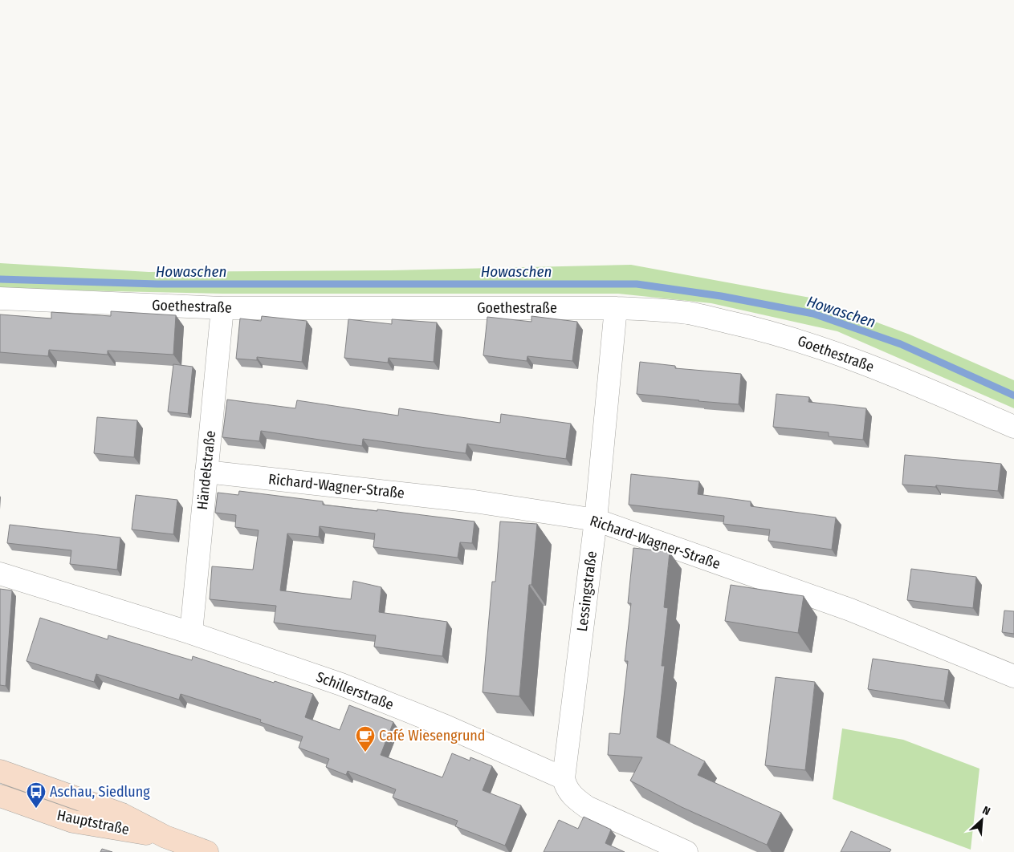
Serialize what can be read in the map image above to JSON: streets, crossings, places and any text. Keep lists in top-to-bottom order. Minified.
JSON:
{"streets":{"main road":["Hauptstraße"],"street":["Goethestraße","Händelstraße","Richard-Wagner-Straße","Lessingstraße","Schillerstraße"]},"crossings":[["Goethestraße","Händelstraße"],["Goethestraße","Lessingstraße"],["Händelstraße","Richard-Wagner-Straße"],["Händelstraße","Schillerstraße"],["Richard-Wagner-Straße","Lessingstraße"],["Lessingstraße","Schillerstraße"]],"water":["Howaschen"],"places":{"cafe":["Café Wiesengrund"],"bus stop":["Aschau, Siedlung"]},"north":"top right"}
